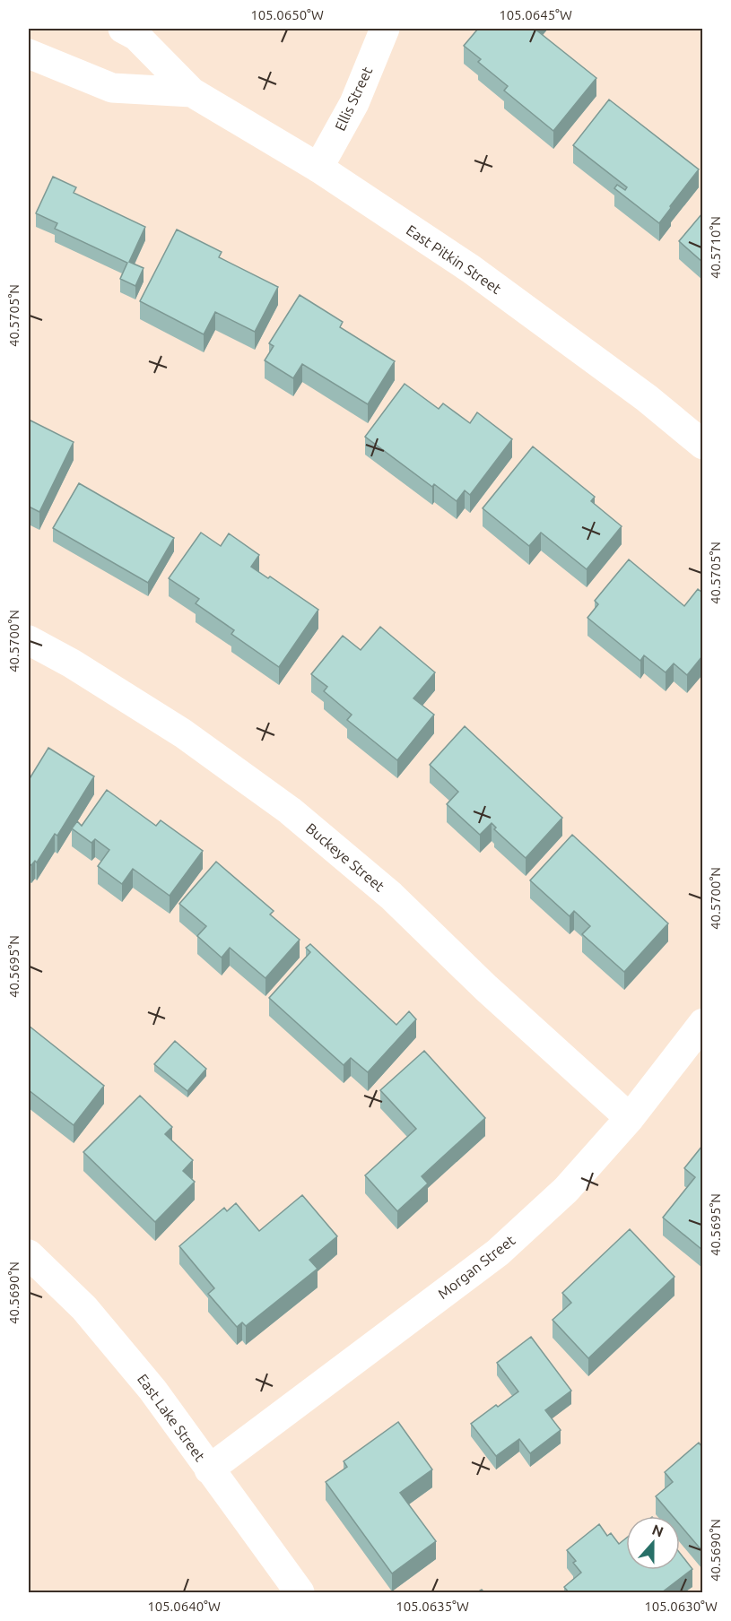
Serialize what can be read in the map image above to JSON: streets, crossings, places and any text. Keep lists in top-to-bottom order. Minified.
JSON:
{"streets":{"street":["Ellis Street","East Pitkin Street","Buckeye Street","Morgan Street","East Lake Street"]},"crossings":[["Ellis Street","East Pitkin Street"],["Buckeye Street","Morgan Street"],["Morgan Street","East Lake Street"]],"north":"top","coordinates":["105.0650°W","105.0645°W","40.5710°N","40.5705°N","40.5700°N","40.5695°N","40.5690°N","105.0640°W","105.0635°W","105.0630°W"]}
